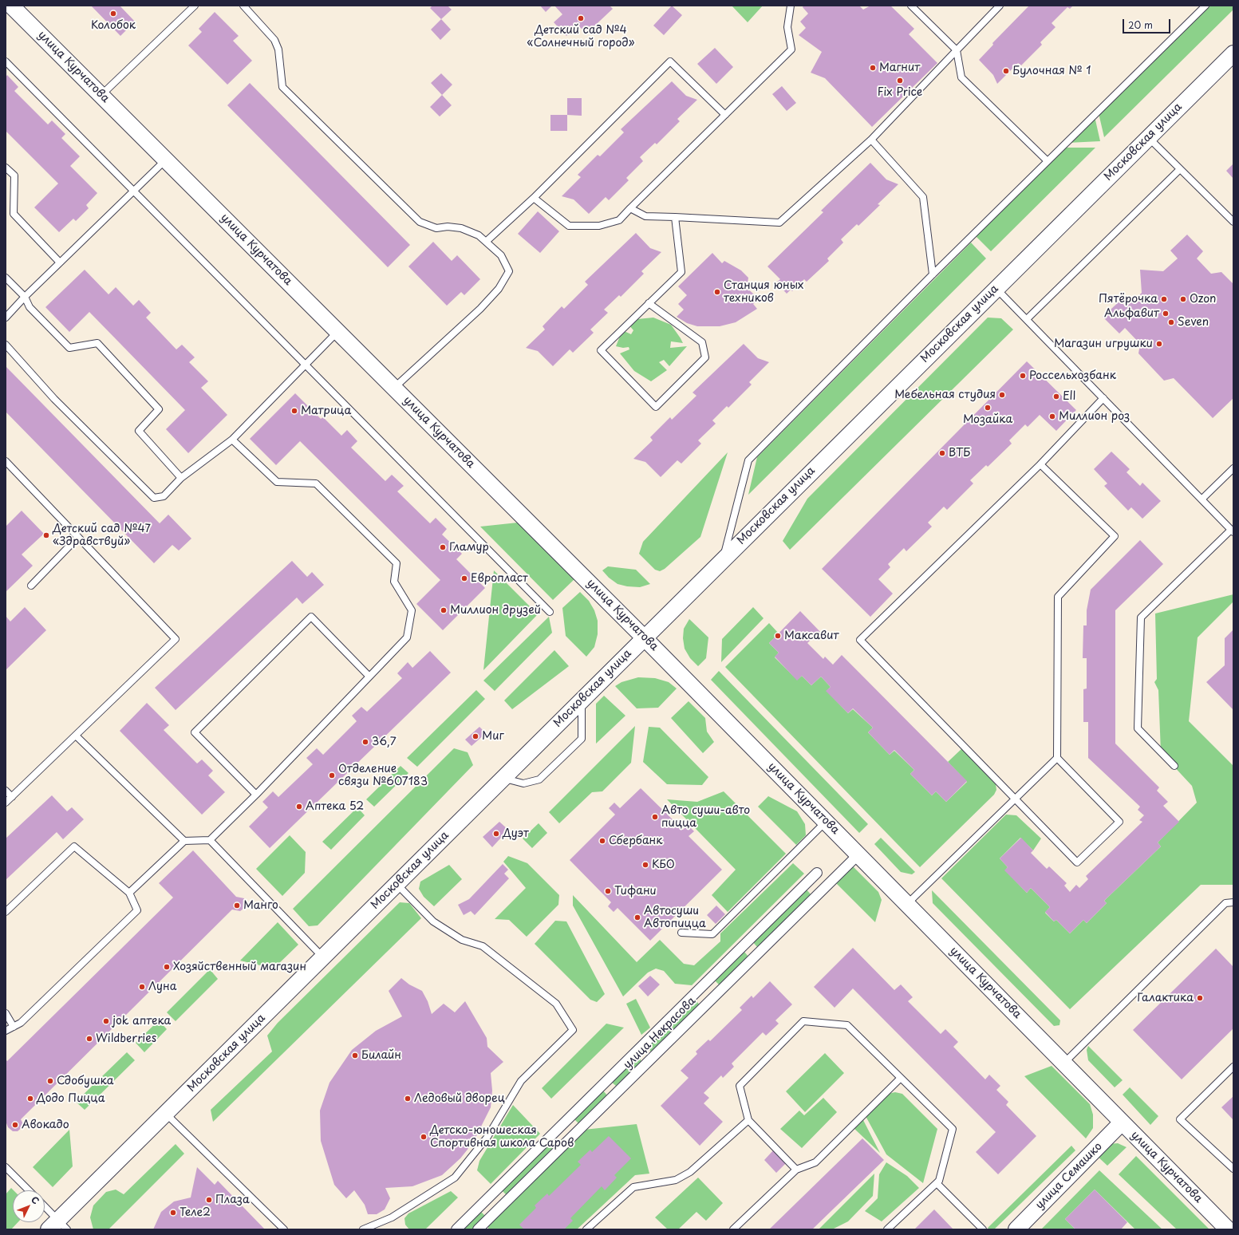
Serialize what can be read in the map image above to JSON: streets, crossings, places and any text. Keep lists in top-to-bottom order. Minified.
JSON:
{"streets":{"street":["улица Курчатова","Московская улица","улица Некрасова","улица Семашко"]},"crossings":[["улица Курчатова","Московская улица"],["улица Курчатова","улица Некрасова"],["улица Курчатова","улица Семашко"]],"places":["Колобок","Детский сад №4 «Солнечный город»","Магнит","Булочная № 1","Fix Price","Станция юных техников","Пятёрочка","Ozon","Альфавит","Seven","Магазин игрушки","Россельхозбанк","Мебельная студия","Ell","Мозайка","Матрица","Миллион роз","ВТБ","Детский сад №47 «Здравствуй»","Гламур","Европласт","Миллион друзей","Максавит","Миг","36,7","Отделение связи №607183","Аптека 52","Авто суши-авто пицца","Дуэт","Сбербанк","КБО","Тифани","Манго","Автосуши Автопицца","Хозяйственный магазин","Луна","Галактика","jok аптека","Wildberries","Билайн","Сдобушка","Додо Пицца","Ледовый дворец","Авокадо","Детско-юношеская Спортивная школа Саров","Плаза","Теле2"],"scale_bar":"20 m","north":"top right"}
